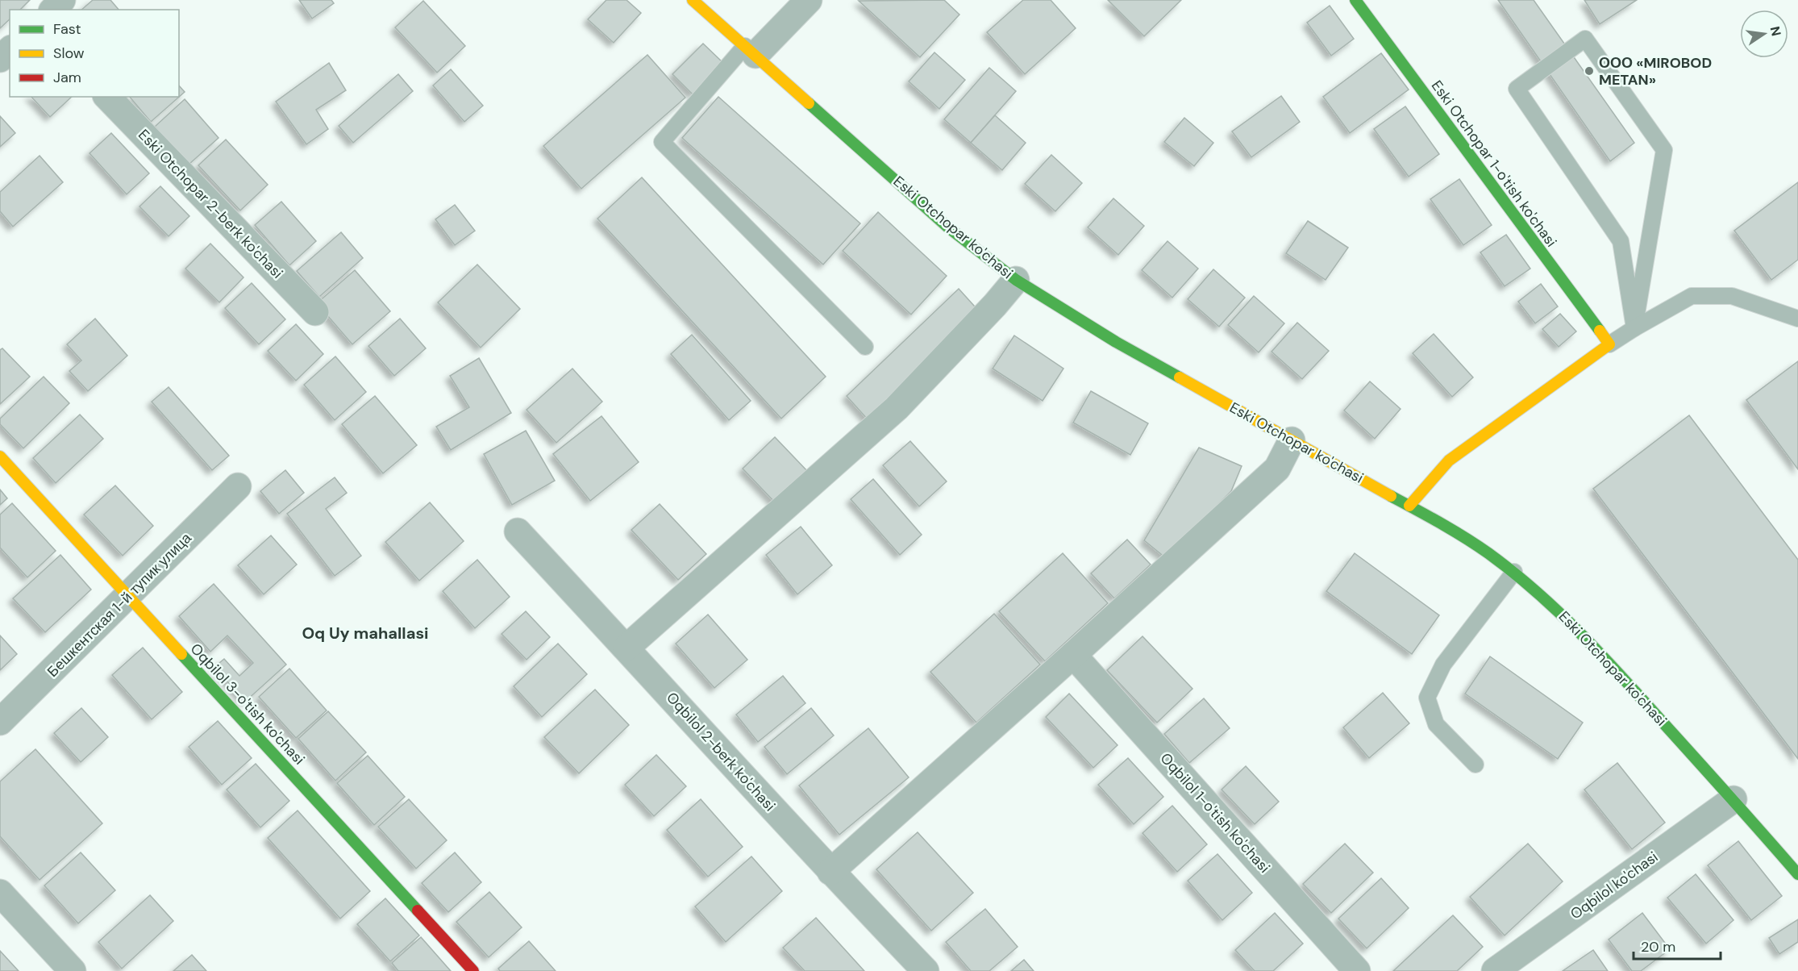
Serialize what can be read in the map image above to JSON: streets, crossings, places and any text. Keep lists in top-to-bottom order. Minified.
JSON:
{"streets":{"street":["Eski Otchopar 1-o'tish ko'chasi","Eski Otchopar 2-berk ko'chasi","Eski Otchopar ko'chasi","Бешкентская 1-й тупик улица","Oqbilol 3-o'tish ko'chasi","Oqbilol 2-berk ko'chasi","Oqbilol 1-o'tish ko'chasi","Oqbilol ko'chasi"]},"crossings":[["Eski Otchopar ko'chasi","Oqbilol ko'chasi"],["Бешкентская 1-й тупик улица","Oqbilol 3-o'tish ko'chasi"]],"districts":["Oq Uy mahallasi"],"places":["ООО «MIROBOD METAN»"],"legend":["Fast","Slow","Jam"],"scale_bar":"20 m","north":"right"}
